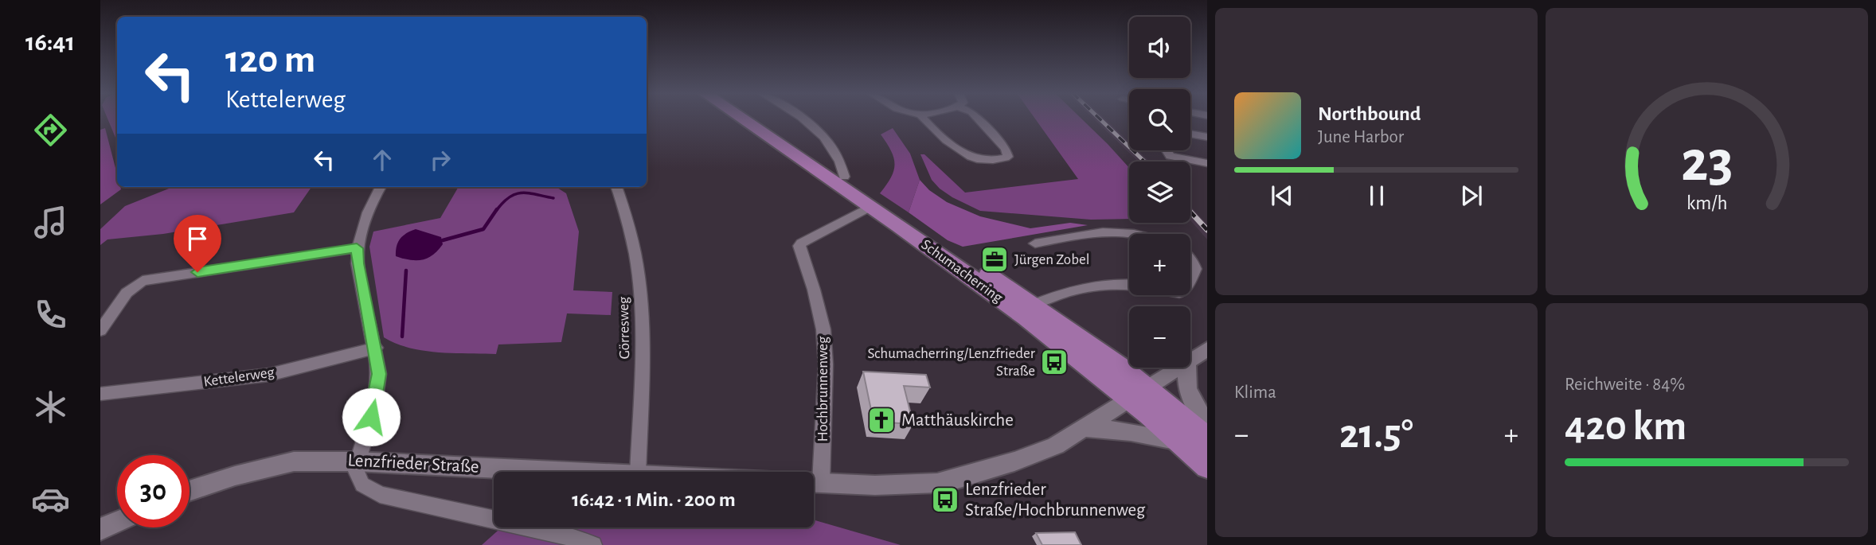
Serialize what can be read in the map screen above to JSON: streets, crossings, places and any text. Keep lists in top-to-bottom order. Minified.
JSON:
{"streets":{"main road":["Schumacherring"],"street":["Görresweg","Kettelerweg","Hochbrunnenweg","Lenzfrieder Straße"]},"crossings":[["Schumacherring","Hochbrunnenweg"]],"places":{"office":["Jürgen Zobel"],"bus stop":["Schumacherring/Lenzfrieder Straße","Lenzfrieder Straße/Hochbrunnenweg"],"church":["Matthäuskirche"]},"page":{"tabs":"16:41","map_buttons":["+","−"],"turn":["120 m","Kettelerweg"],"song":["Northbound","June Harbor"],"tile":["Klima",["Reichweite · 84%","420 km"]],"heat":["−","21.5°","+"],"limit":"30","trip":"16:42 · 1 Min. · 200 m","gauge":["23","km/h"]}}
